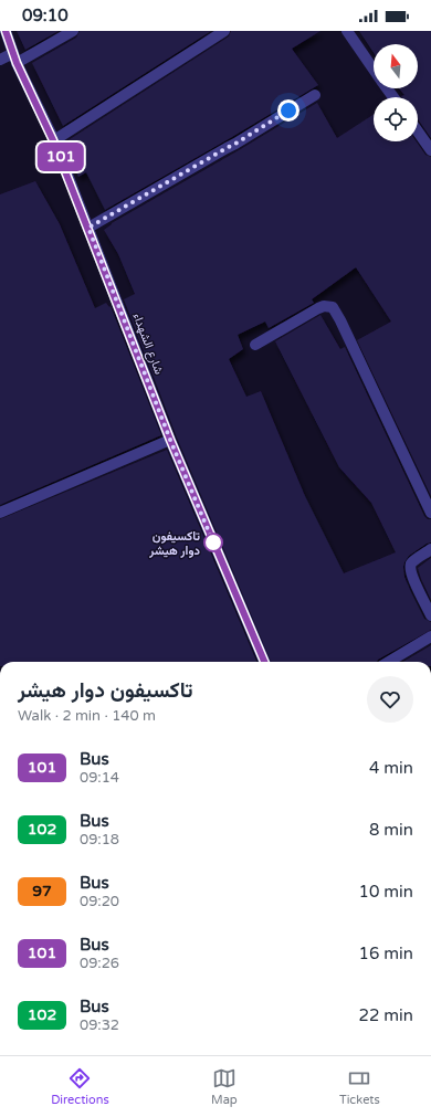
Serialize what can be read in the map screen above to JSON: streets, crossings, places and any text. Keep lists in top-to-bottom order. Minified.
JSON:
{"streets":{"street":["شارع الشهداء"]},"places":["تاكسيفون دوار هيشر"],"lines":["bus line 101"],"north":"top","page":{"status":"09:10","on_map":"101","heading":["تاكسيفون دوار هيشر","Walk · 2 min · 140 m"],"list":[{"mark":"101","name":"Bus","note":"09:14","value":"4 min"},{"mark":"102","name":"Bus","note":"09:18","value":"8 min"},{"mark":"97","name":"Bus","note":"09:20","value":"10 min"},{"mark":"101","name":"Bus","note":"09:26","value":"16 min"},{"mark":"102","name":"Bus","note":"09:32","value":"22 min"}],"tabs":["Directions","Map","Tickets"]}}
